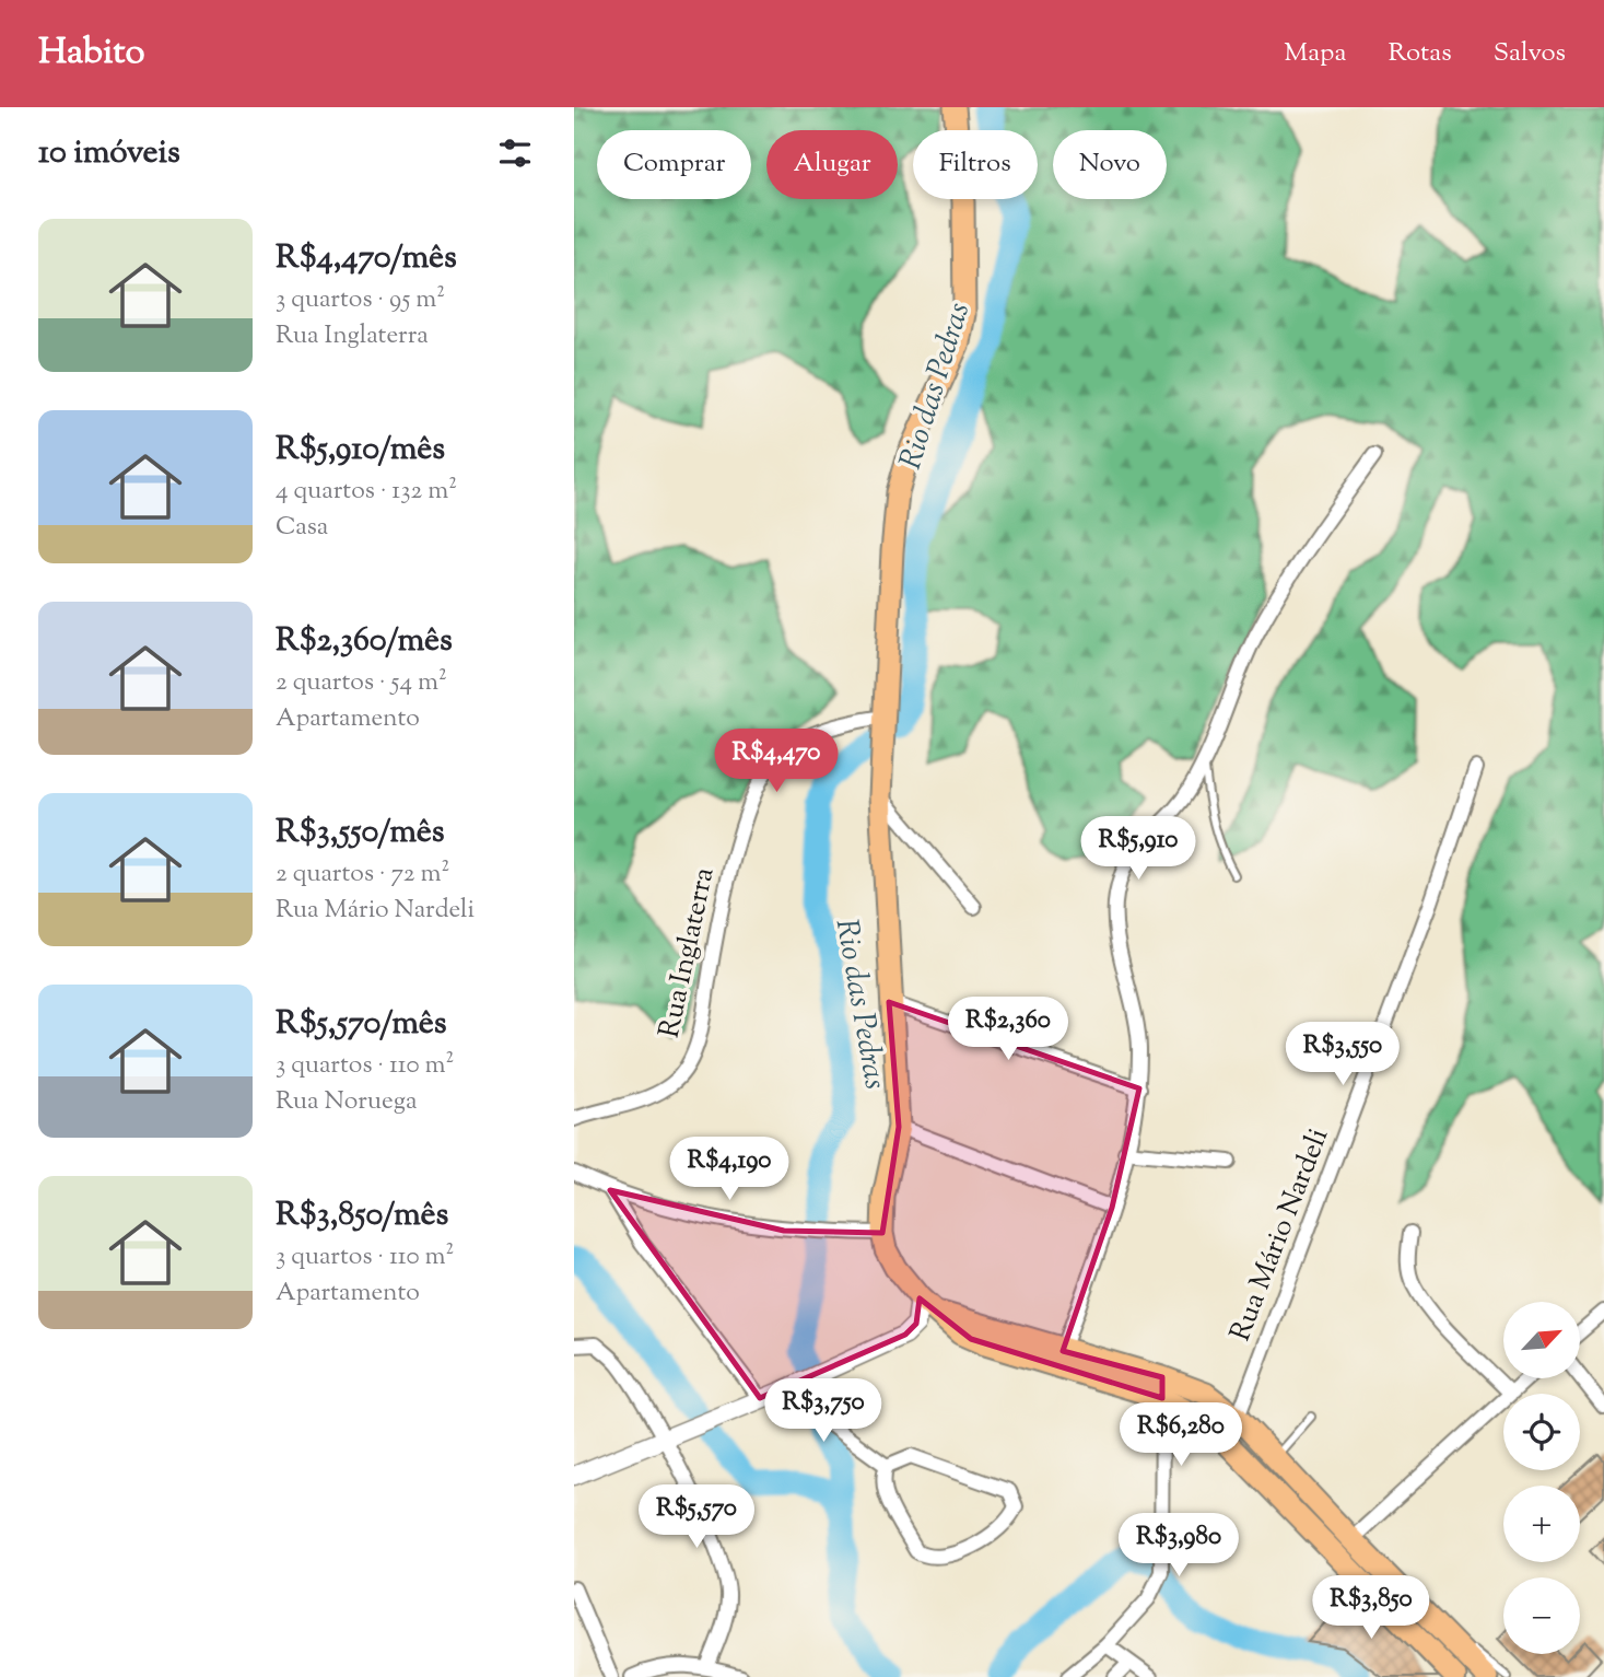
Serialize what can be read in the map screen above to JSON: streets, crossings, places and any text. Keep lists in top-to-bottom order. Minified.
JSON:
{"streets":{"street":["Rua Inglaterra","Rua Mário Nardeli"]},"water":["Rio das Pedras"],"north":"top right","page":{"header":"Habito","nav":["Mapa","Rotas","Salvos"],"heading":"10 imóveis","chip":["Comprar","Alugar","Filtros","Novo"],"list":[{"name":"R$4,470/mês","note":"3 quartos · 95 m² · Rua Inglaterra"},{"name":"R$5,910/mês","note":"4 quartos · 132 m² · Casa"},{"name":"R$2,360/mês","note":"2 quartos · 54 m² · Apartamento"},{"name":"R$3,550/mês","note":"2 quartos · 72 m² · Rua Mário Nardeli"},{"name":"R$5,570/mês","note":"3 quartos · 110 m² · Rua Noruega"},{"name":"R$3,850/mês","note":"3 quartos · 110 m² · Apartamento"}],"price":["R$4,470","R$5,910","R$2,360","R$3,550","R$4,190","R$3,750","R$6,280","R$5,570","R$3,980","R$3,850"],"map_buttons":["+","−"]}}
